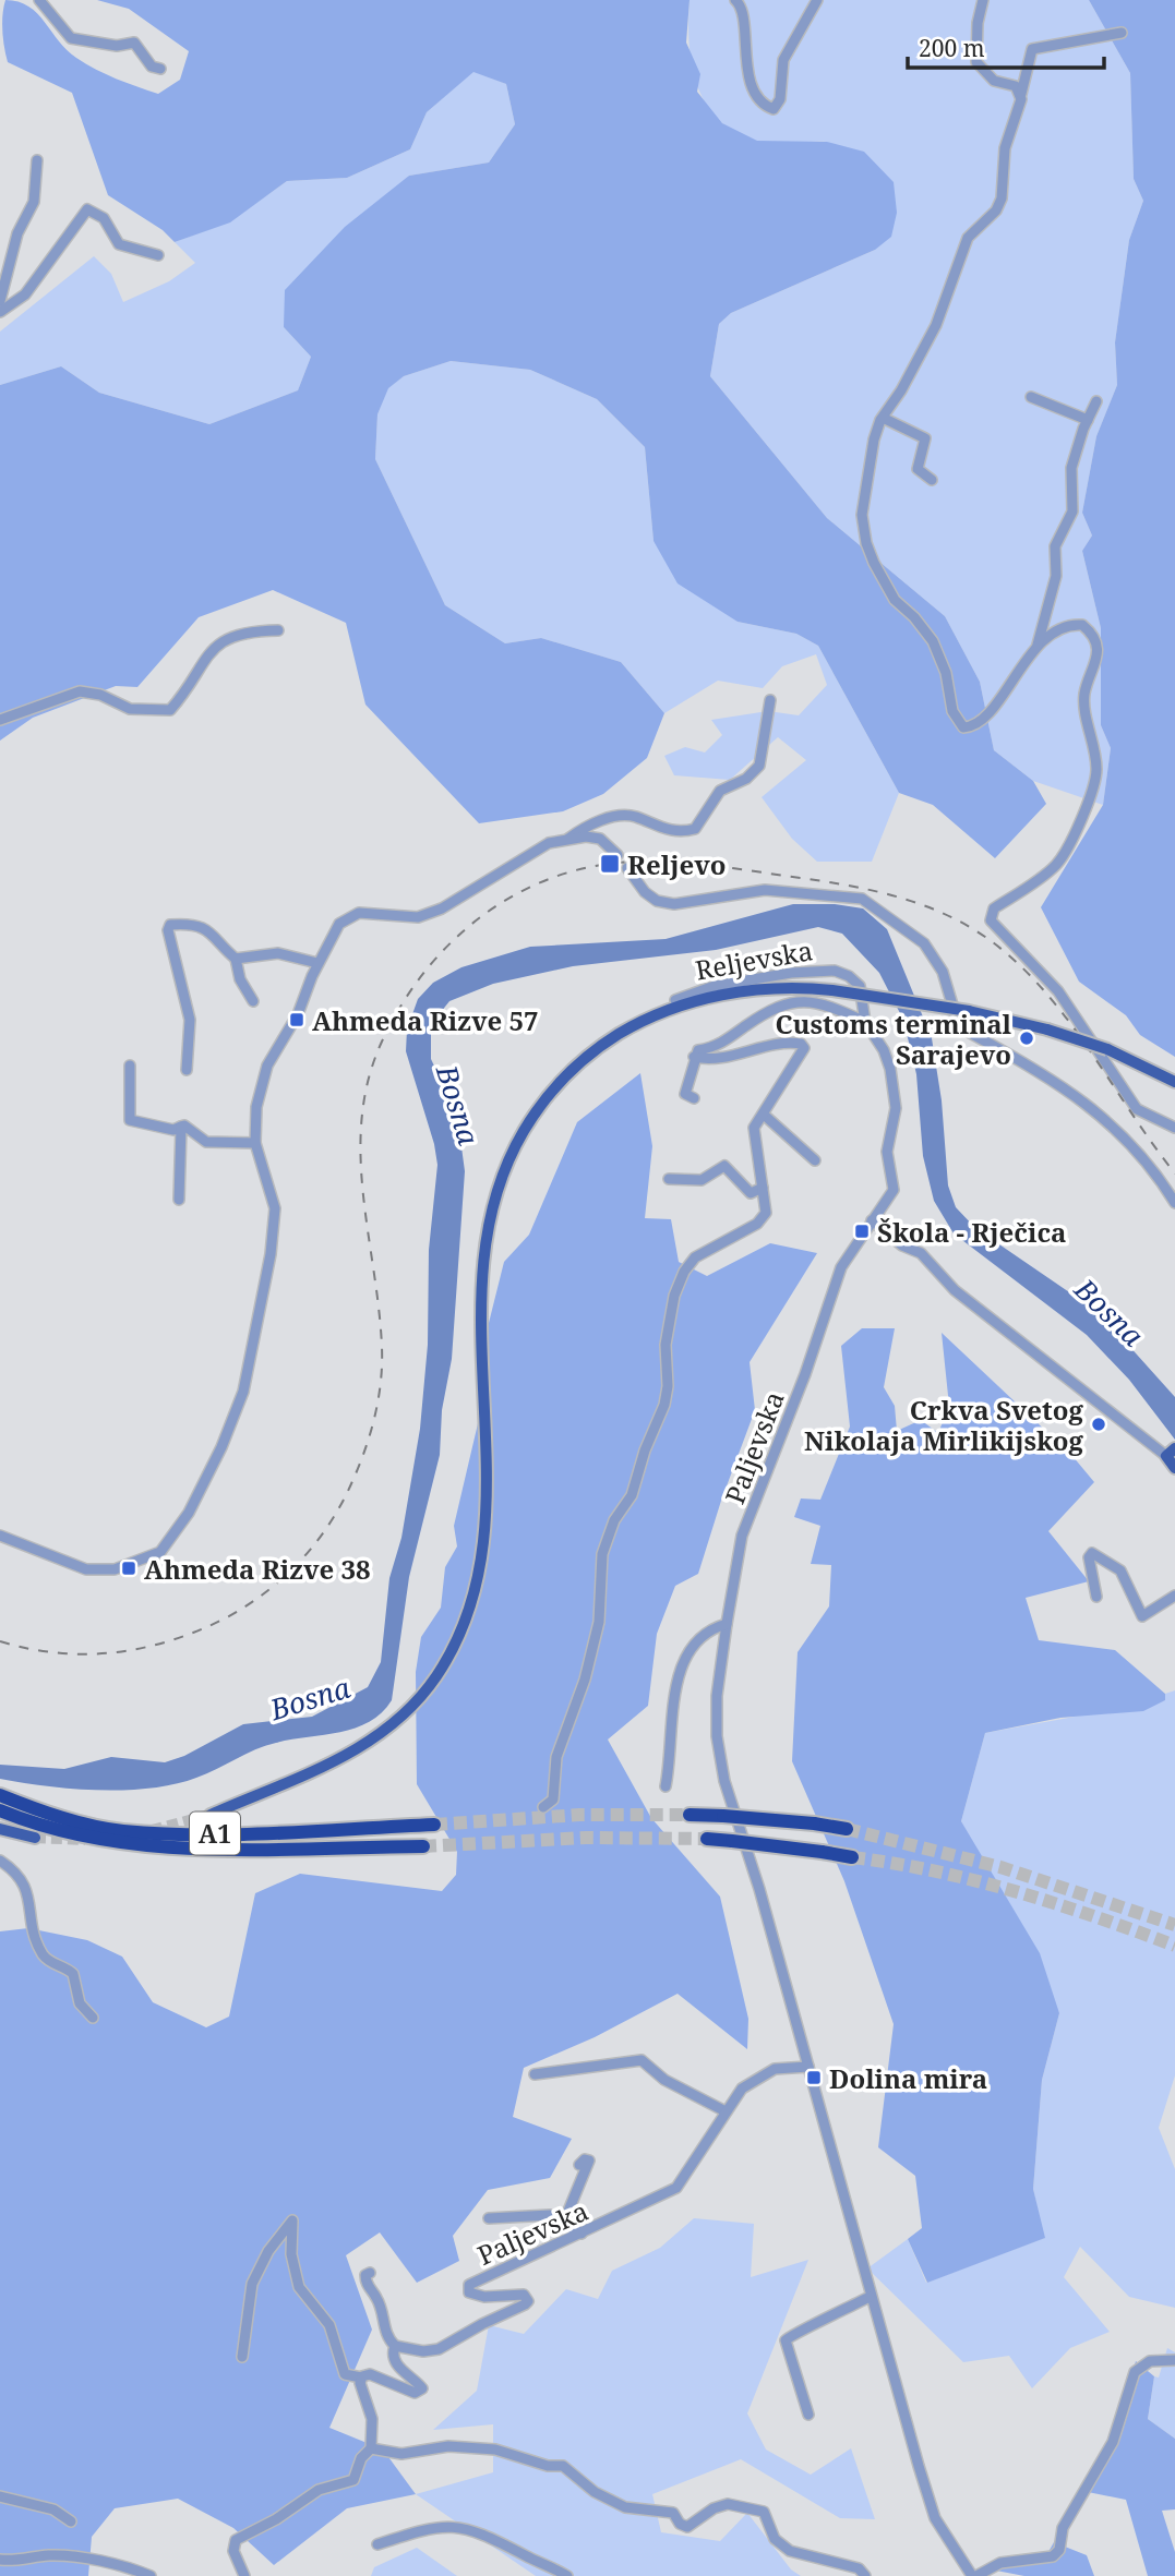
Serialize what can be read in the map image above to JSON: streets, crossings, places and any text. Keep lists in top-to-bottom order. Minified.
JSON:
{"streets":{"highway":["A1"],"street":["Reljevska","Paljevska"]},"crossings":[["Reljevska","Paljevska"]],"water":["Bosna"],"places":{"transit":["Reljevo","Ahmeda Rizve 57","Škola - Rječica","Ahmeda Rizve 38","Dolina mira"],"other":["Customs terminal Sarajevo","Crkva Svetog Nikolaja Mirlikijskog"]},"scale_bar":"200 m"}
